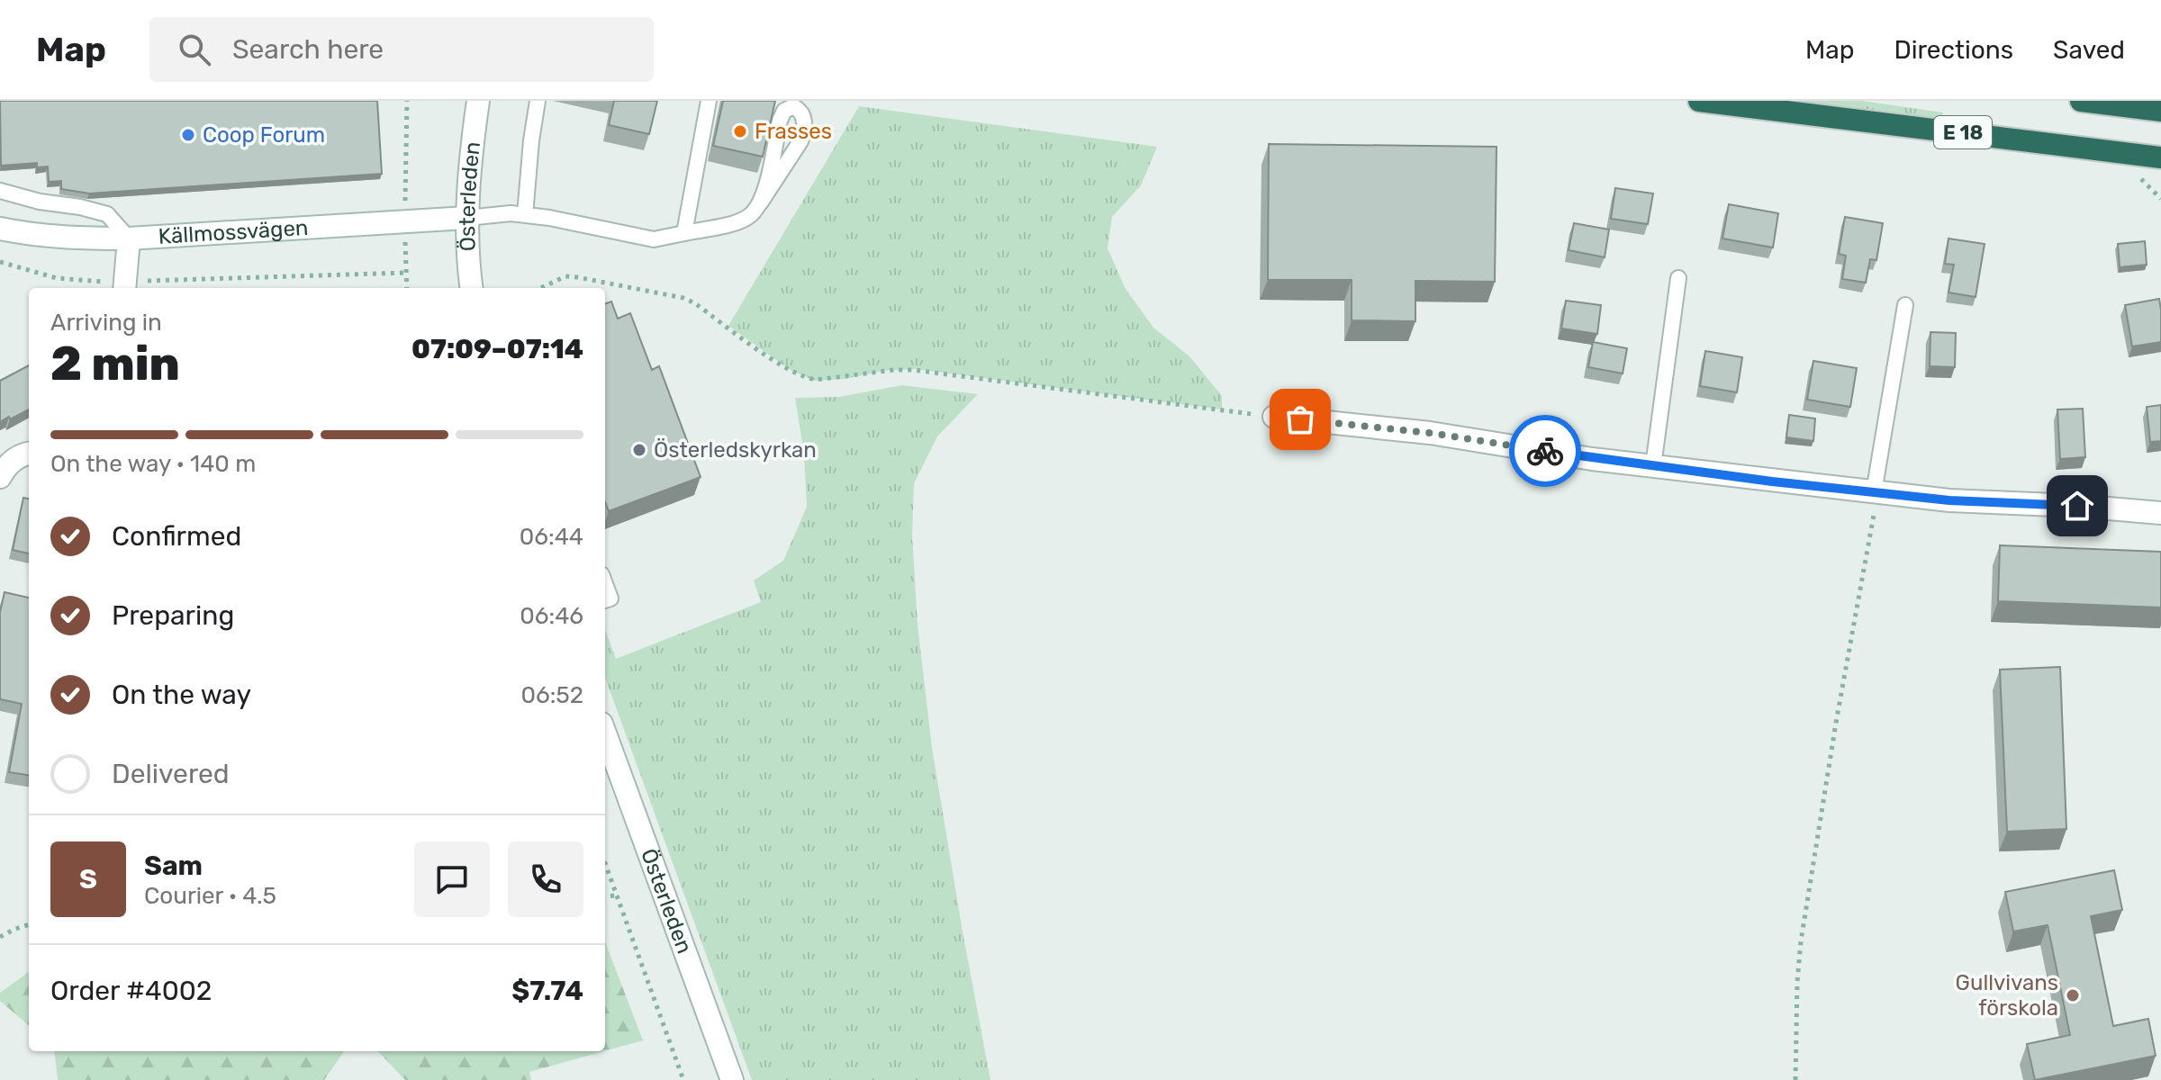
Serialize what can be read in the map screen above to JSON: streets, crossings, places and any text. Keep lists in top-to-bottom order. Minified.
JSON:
{"streets":{"highway":["E 18"],"main road":["Österleden","Källmossvägen"]},"crossings":[["Österleden","Källmossvägen"]],"places":["Frasses","Coop Forum","Österledskyrkan","Gullvivans förskola"],"page":{"header":"Map","search":"Search here","nav":["Map","Directions","Saved"],"heading":["2 min","Arriving in","07:09–07:14"],"panel":["Sam","Courier · 4.5","Order #4002","$7.74"],"bar":"On the way · 140 m","list":[["Confirmed","06:44"],["Preparing","06:46"],["On the way","06:52"],"Delivered"],"round":"S"}}
